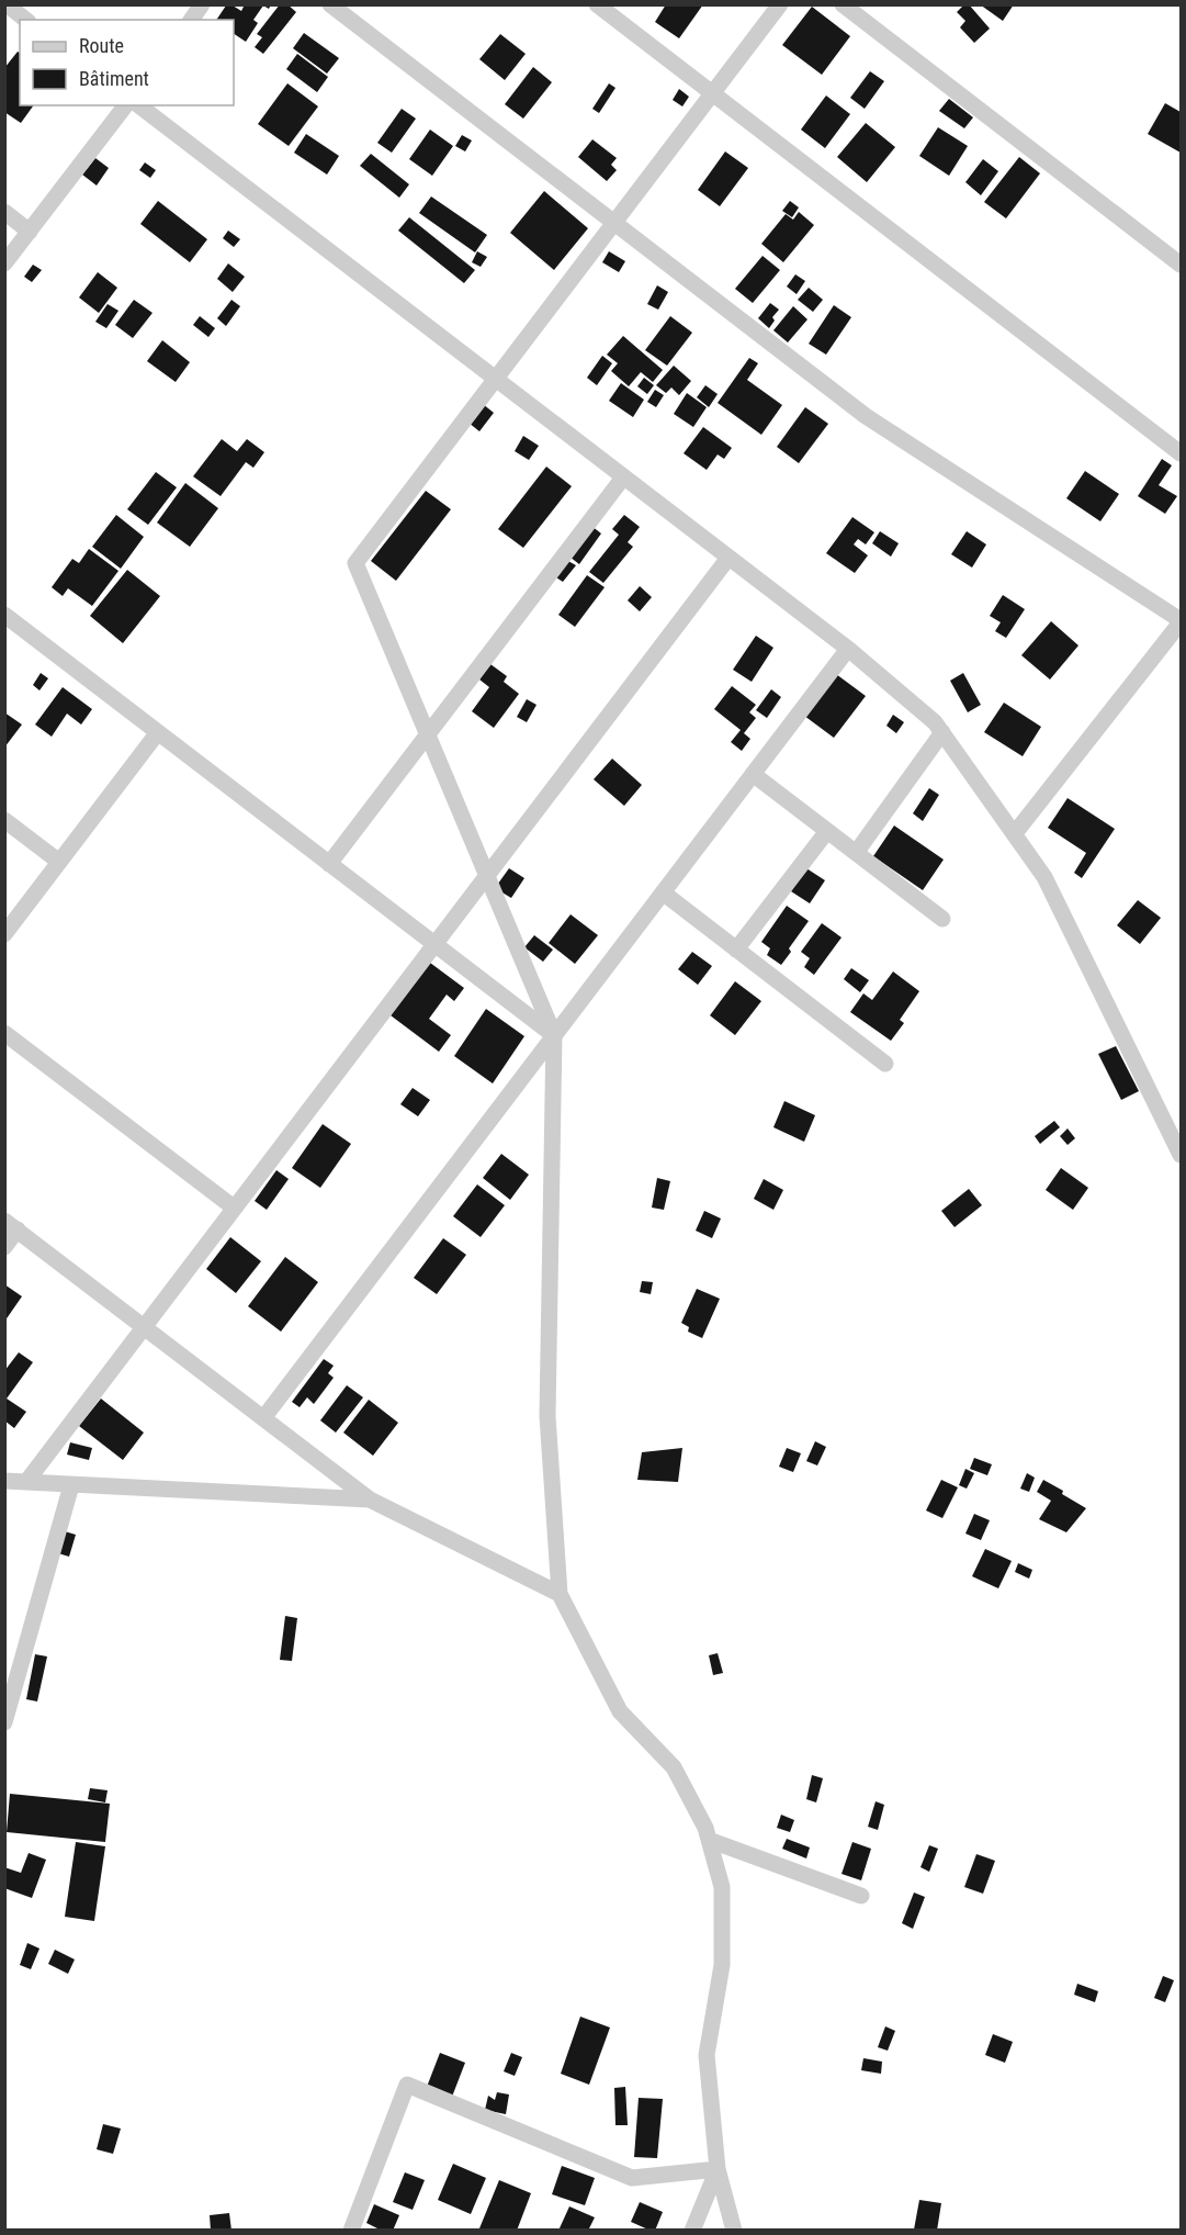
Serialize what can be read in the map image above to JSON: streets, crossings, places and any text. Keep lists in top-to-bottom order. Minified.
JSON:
{"legend":["Route","Bâtiment"]}
